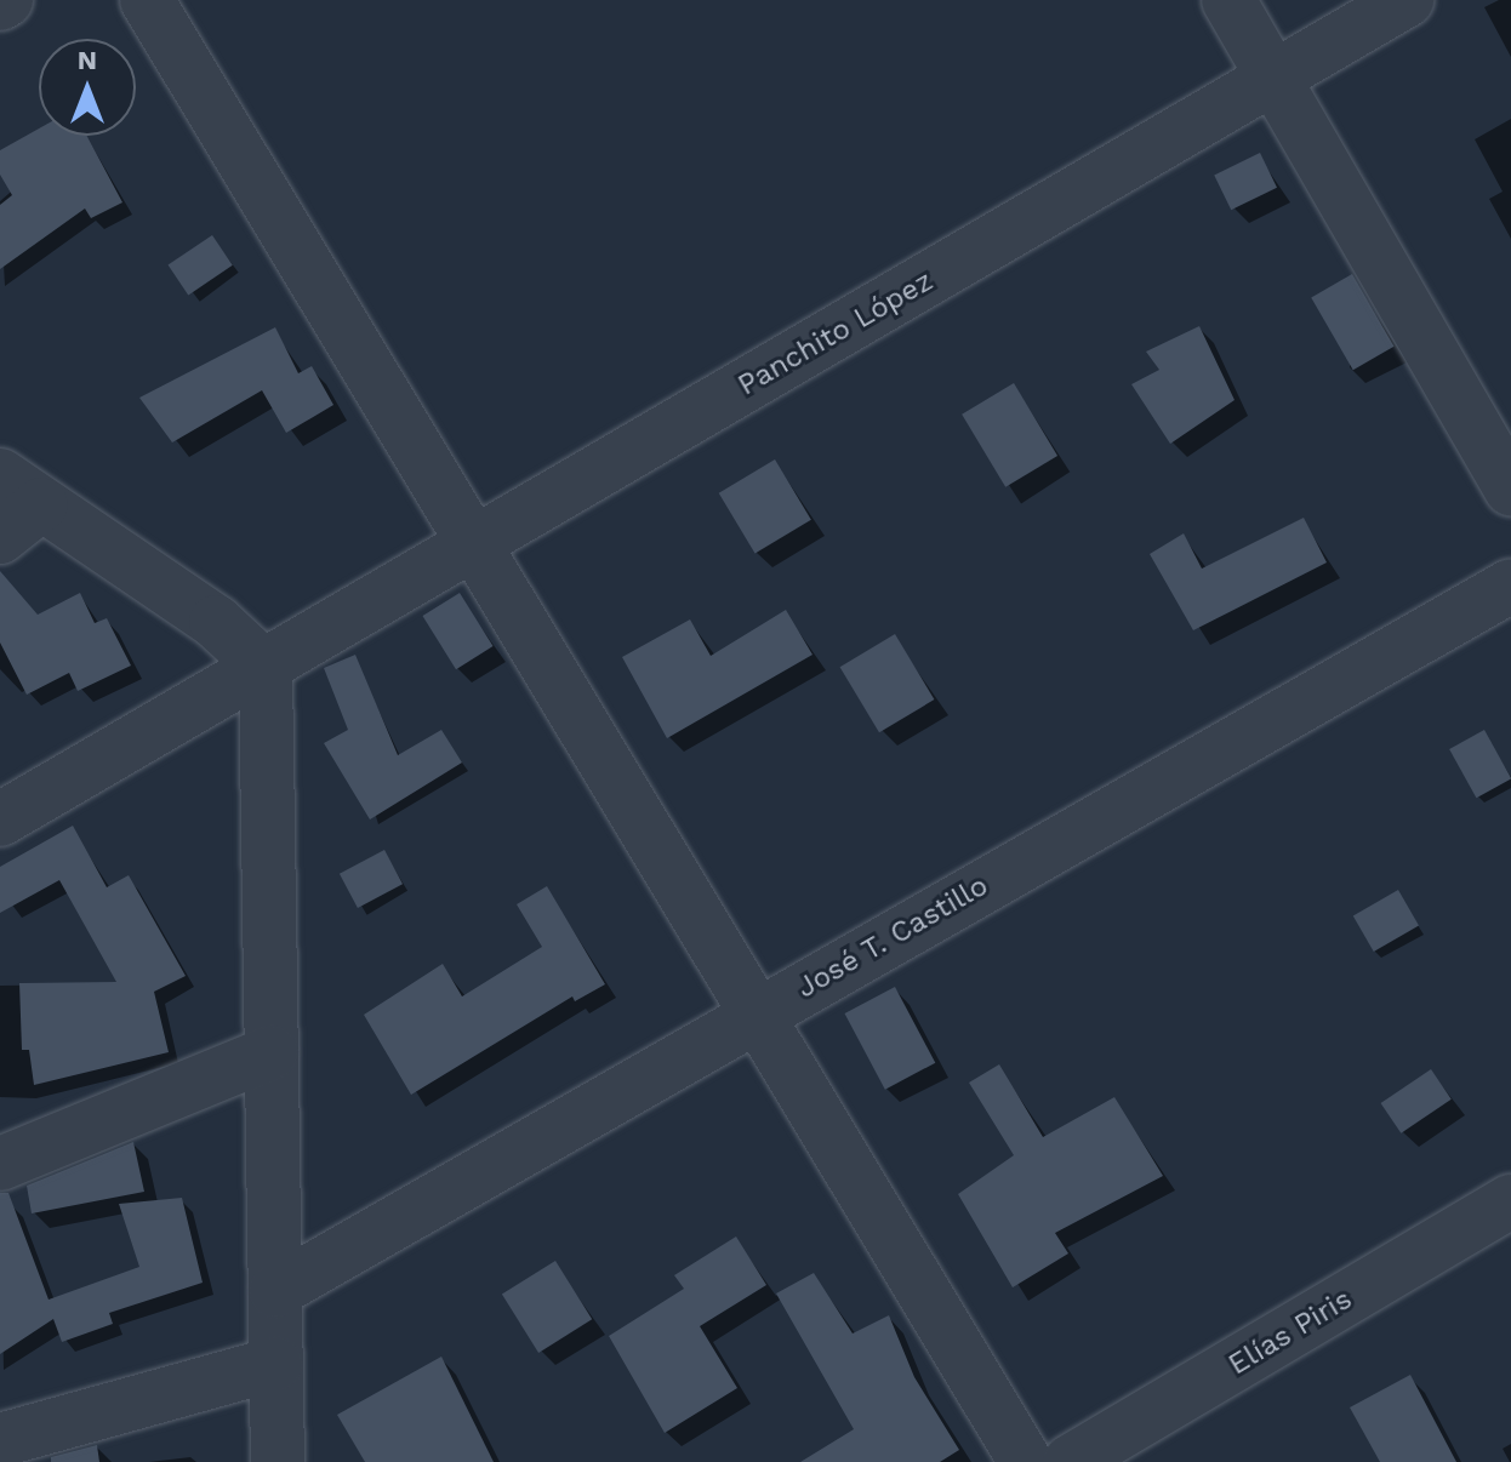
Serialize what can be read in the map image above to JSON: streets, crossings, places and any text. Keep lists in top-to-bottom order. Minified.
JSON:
{"streets":{"street":["Panchito López","José T. Castillo","Elías Piris"]},"north":"top"}
